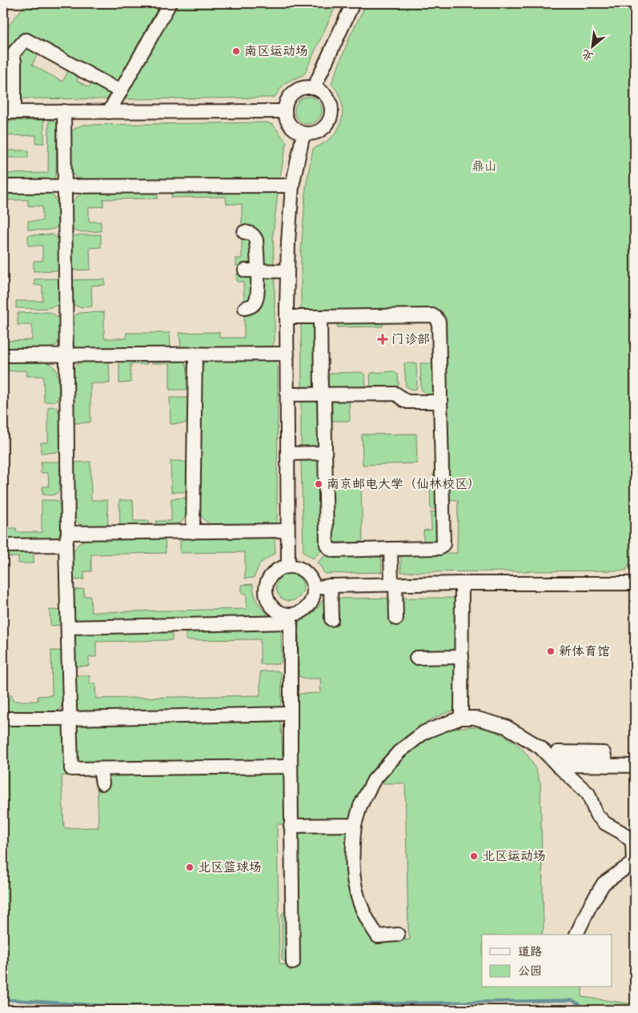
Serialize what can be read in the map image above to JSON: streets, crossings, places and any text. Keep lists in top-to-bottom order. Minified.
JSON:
{"parks":["鼎山"],"places":{"other":["南区运动场","南京邮电大学（仙林校区）","新体育馆","北区运动场","北区篮球场"],"health":["门诊部"]},"legend":["道路","公园"],"north":"bottom left"}
